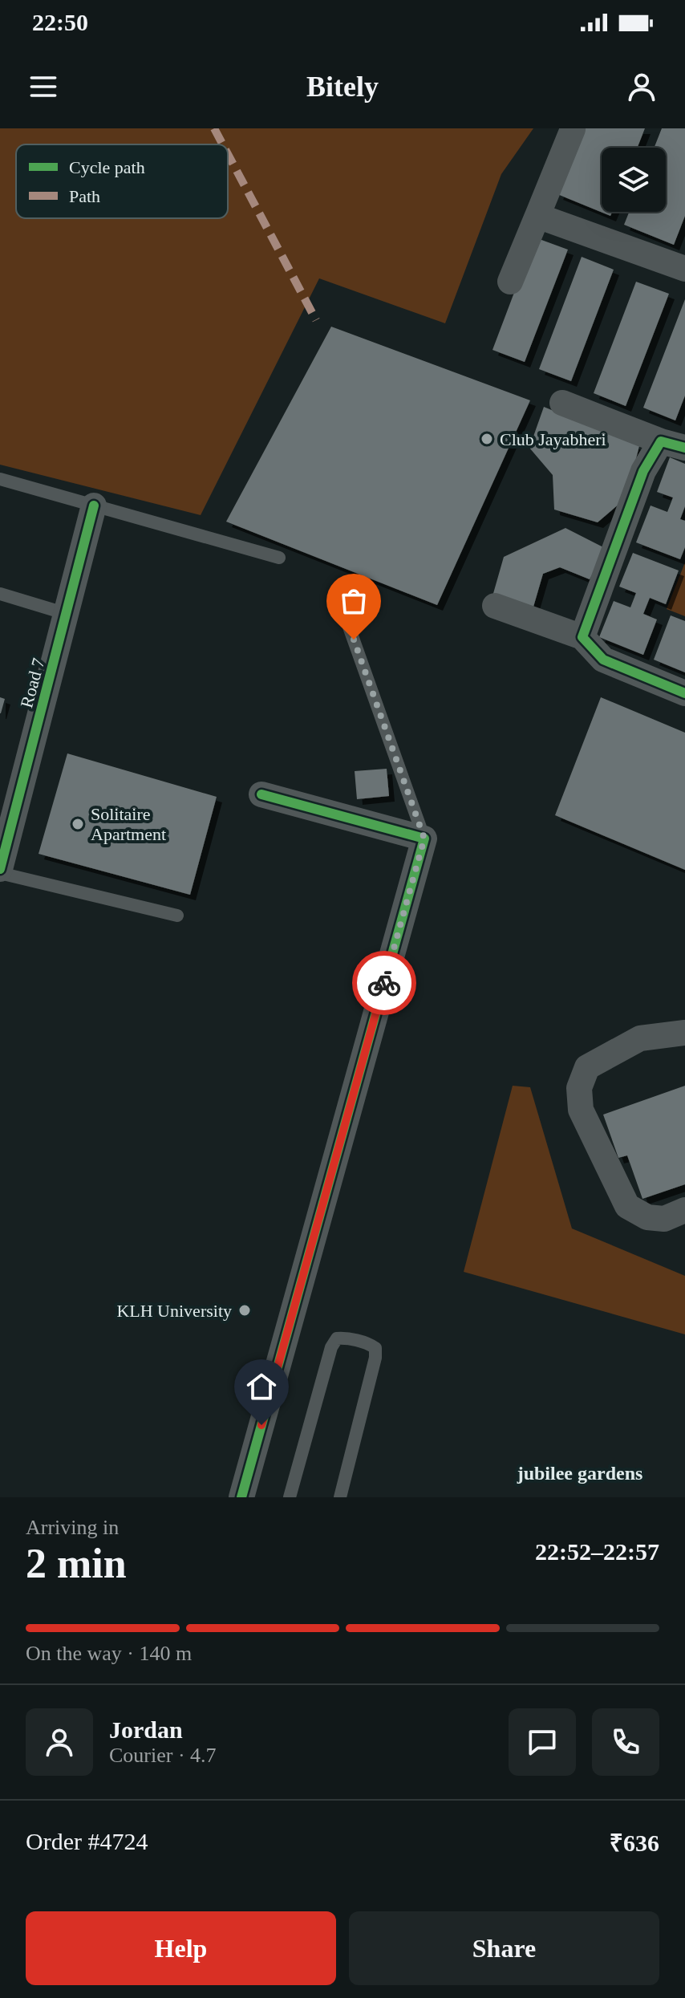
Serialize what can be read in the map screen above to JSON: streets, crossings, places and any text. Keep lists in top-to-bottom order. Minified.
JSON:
{"streets":{"street":["Road 7"]},"districts":["jubilee gardens"],"places":["Club Jayabheri","Solitaire Apartment","KLH University"],"legend":["Cycle path","Path"],"page":{"status":"22:50","header":"Bitely","heading":["2 min","Arriving in","22:52–22:57"],"panel":["Jordan","Courier · 4.7","Order #4724","₹636"],"bar":"On the way · 140 m","buttons":["Help","Share"]}}
